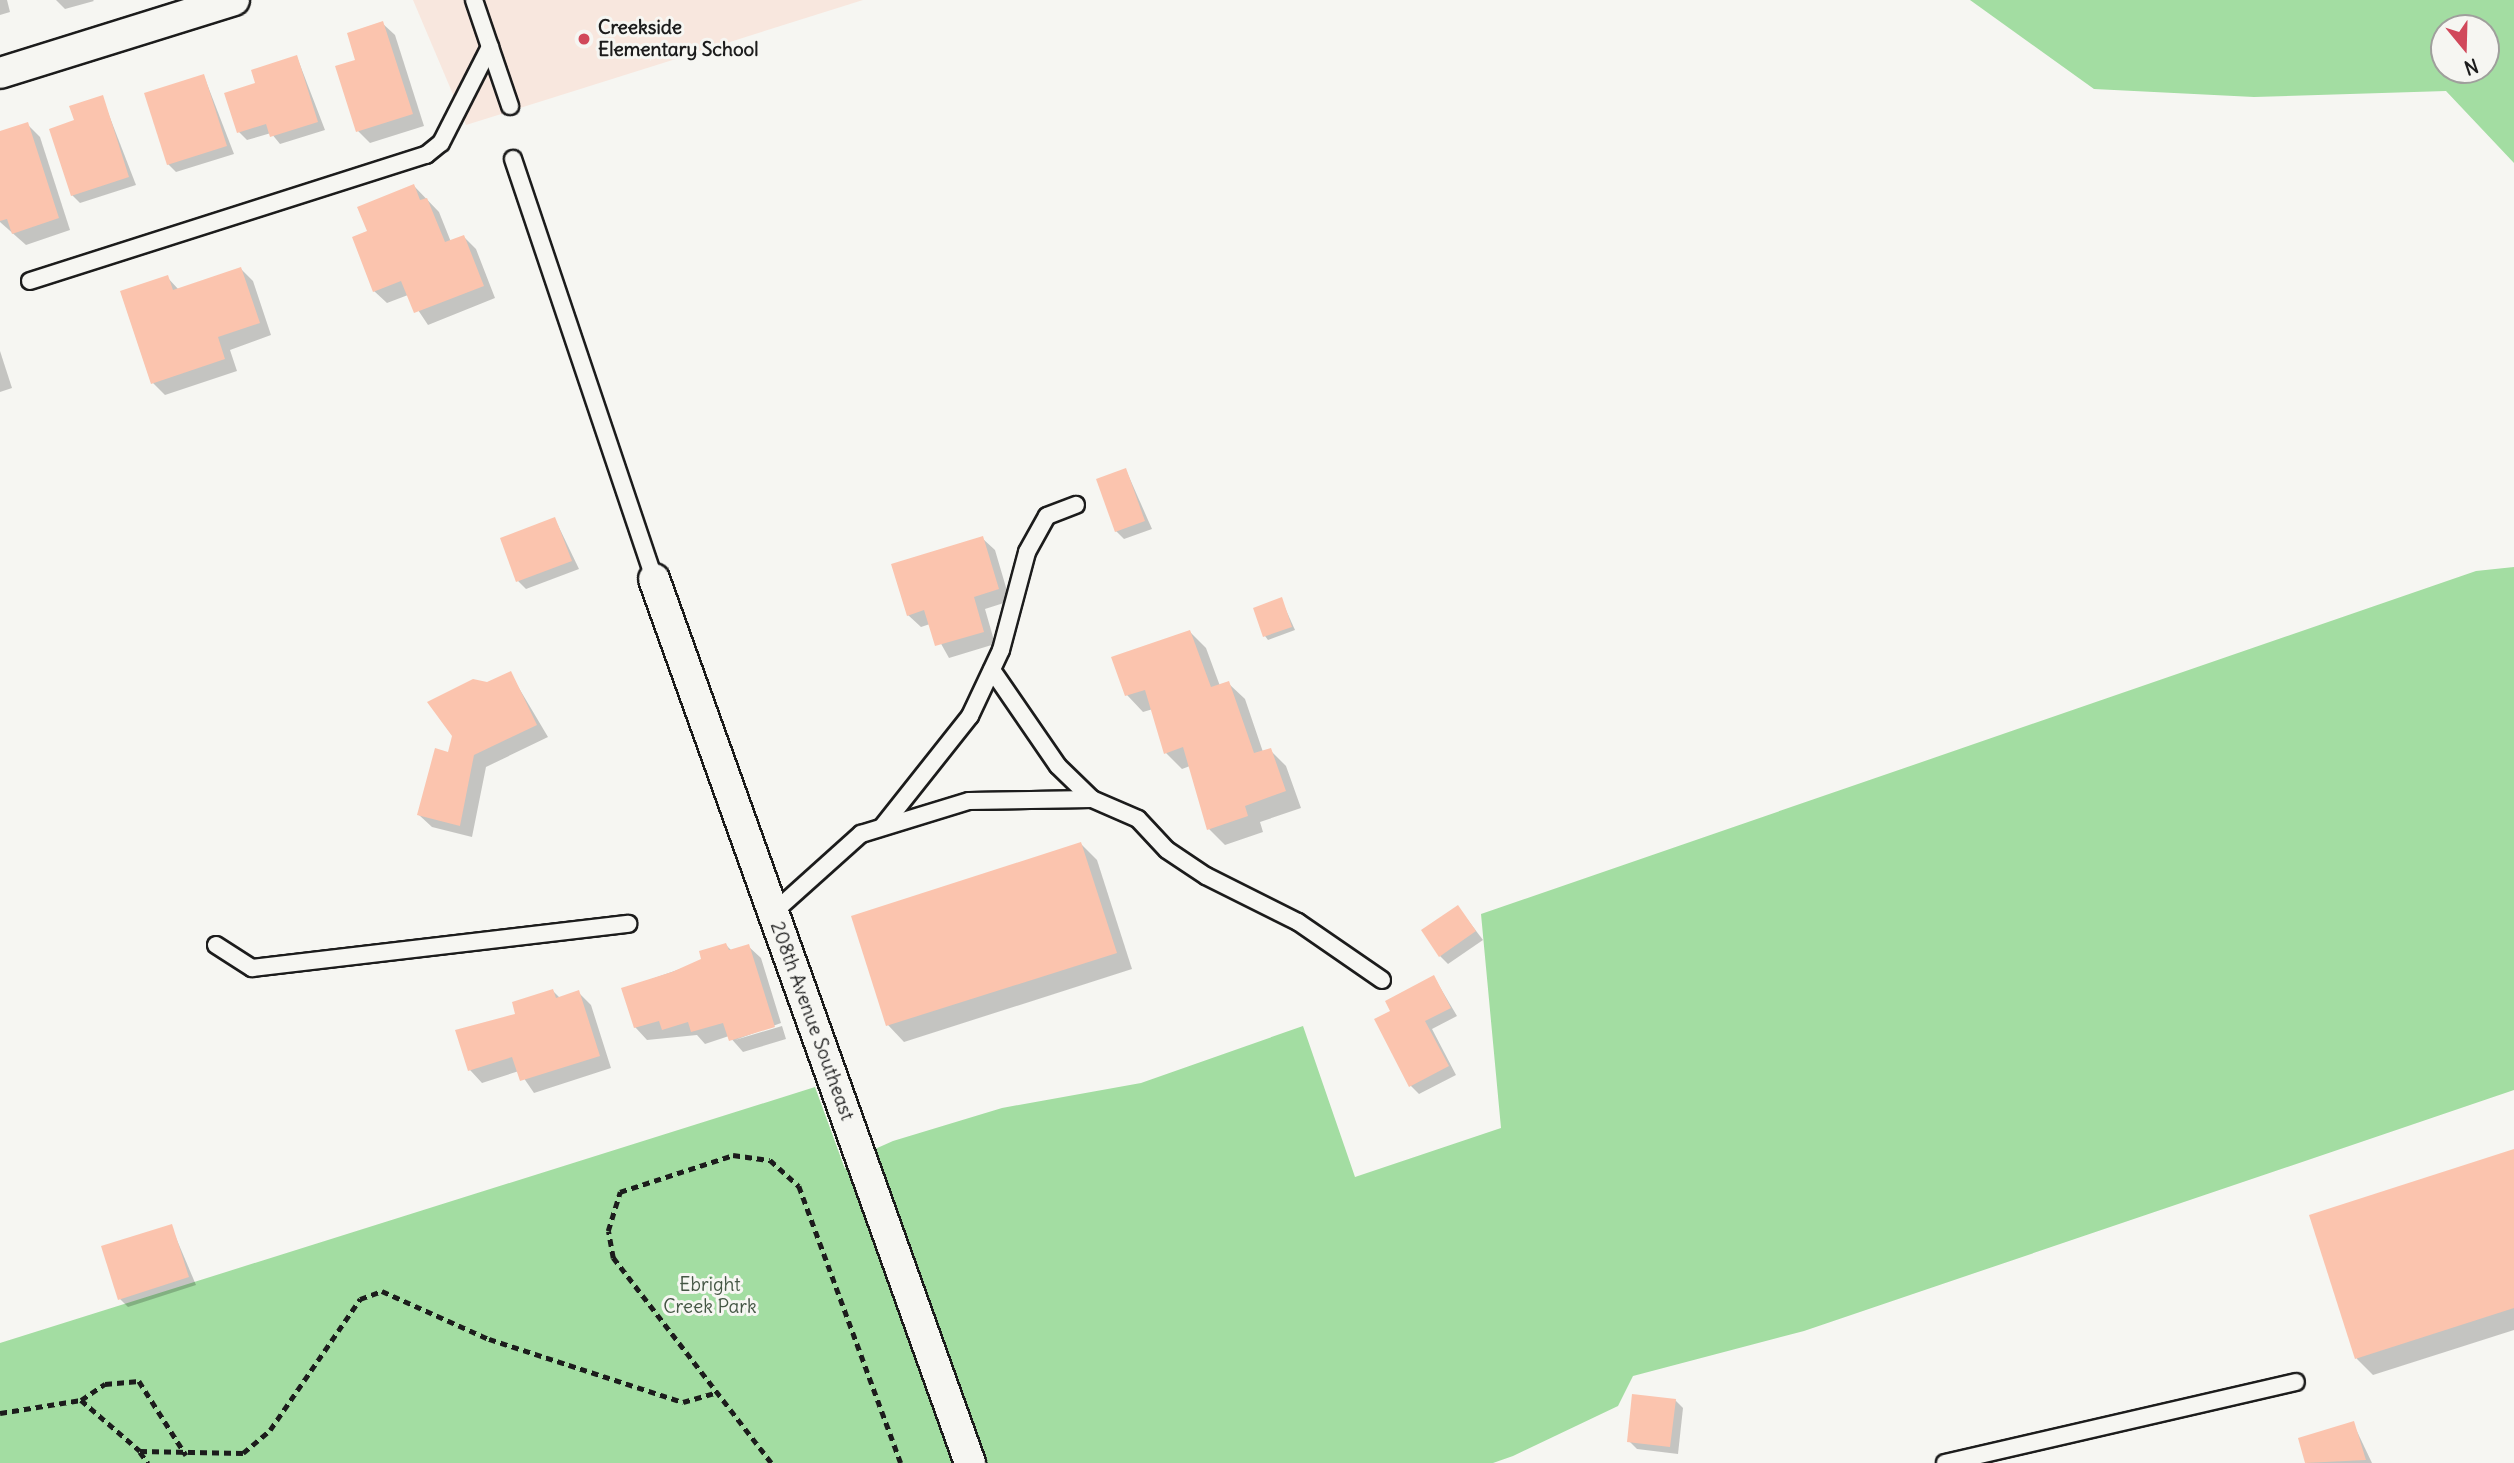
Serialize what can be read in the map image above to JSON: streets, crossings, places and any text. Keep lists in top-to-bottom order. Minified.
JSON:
{"streets":{"street":["208th Avenue Southeast"]},"parks":["Ebright Creek Park"],"places":["Creekside Elementary School"],"north":"bottom"}
